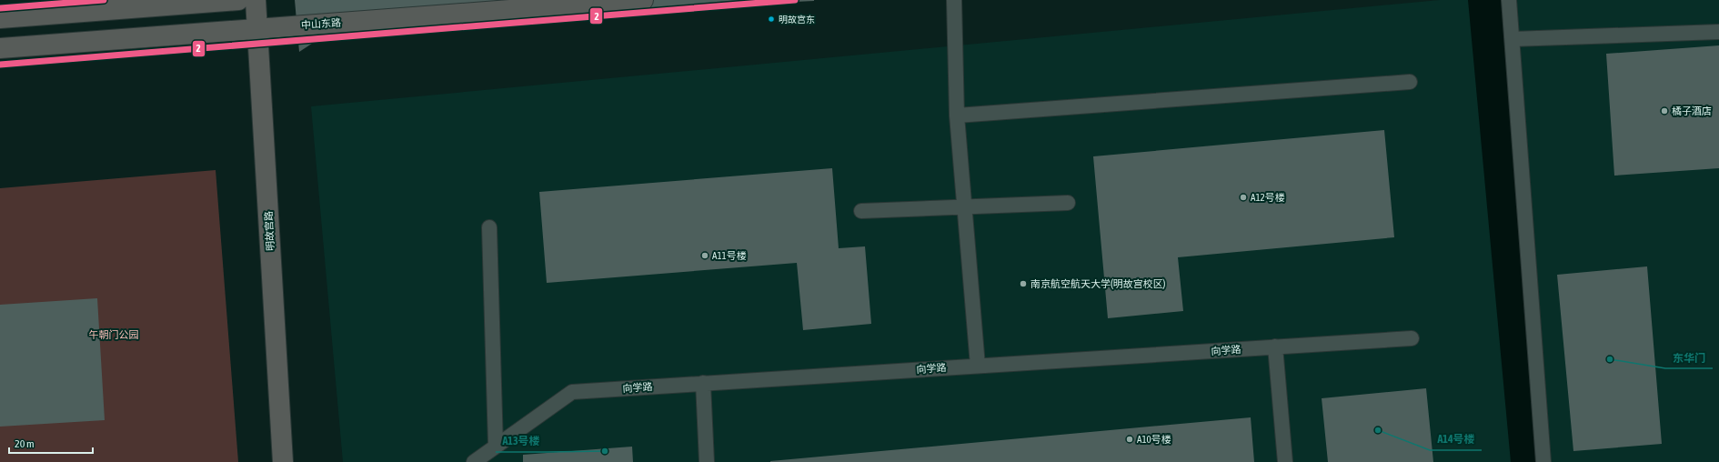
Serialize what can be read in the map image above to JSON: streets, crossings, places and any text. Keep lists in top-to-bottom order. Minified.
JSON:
{"streets":{"main road":["中山东路","明故宫路"],"lane":["向学路"]},"crossings":[["中山东路","明故宫路"]],"parks":["午朝门公园"],"places":["明故宫东","橘子酒店","A12号楼","A11号楼","南京航空航天大学(明故宫校区)","东华门","A14号楼","A10号楼","A13号楼"],"lines":["transit line 2"],"scale_bar":"20 m"}
